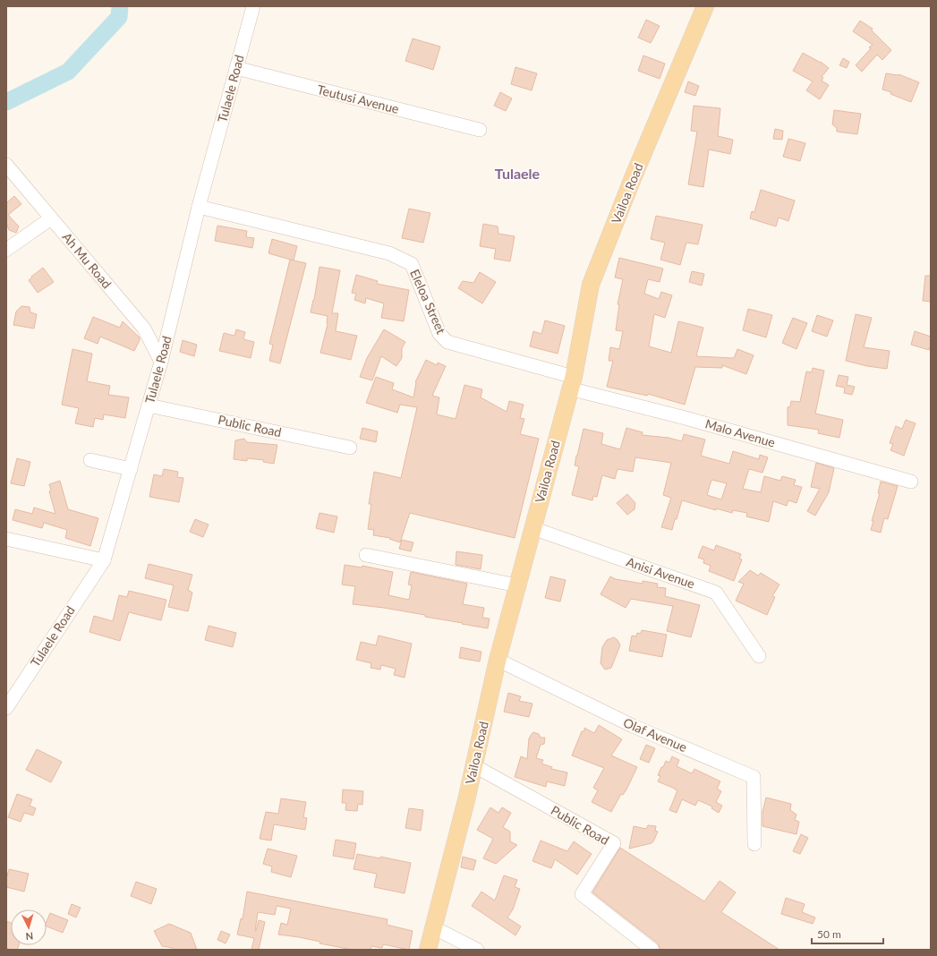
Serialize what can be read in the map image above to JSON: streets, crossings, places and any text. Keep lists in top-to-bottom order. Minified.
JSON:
{"streets":{"main road":["Vailoa Road"],"street":["Tulaele Road","Teutusi Avenue","Ah Mu Road","Eleloa Street","Public Road","Malo Avenue","Anisi Avenue","Olaf Avenue"]},"crossings":[["Tulaele Road","Teutusi Avenue"],["Tulaele Road","Ah Mu Road"],["Tulaele Road","Eleloa Street"],["Tulaele Road","Public Road"],["Vailoa Road","Eleloa Street"],["Vailoa Road","Public Road"],["Vailoa Road","Malo Avenue"],["Vailoa Road","Anisi Avenue"],["Vailoa Road","Olaf Avenue"],["Eleloa Street","Malo Avenue"]],"districts":["Tulaele"],"scale_bar":"50 m","north":"bottom"}
